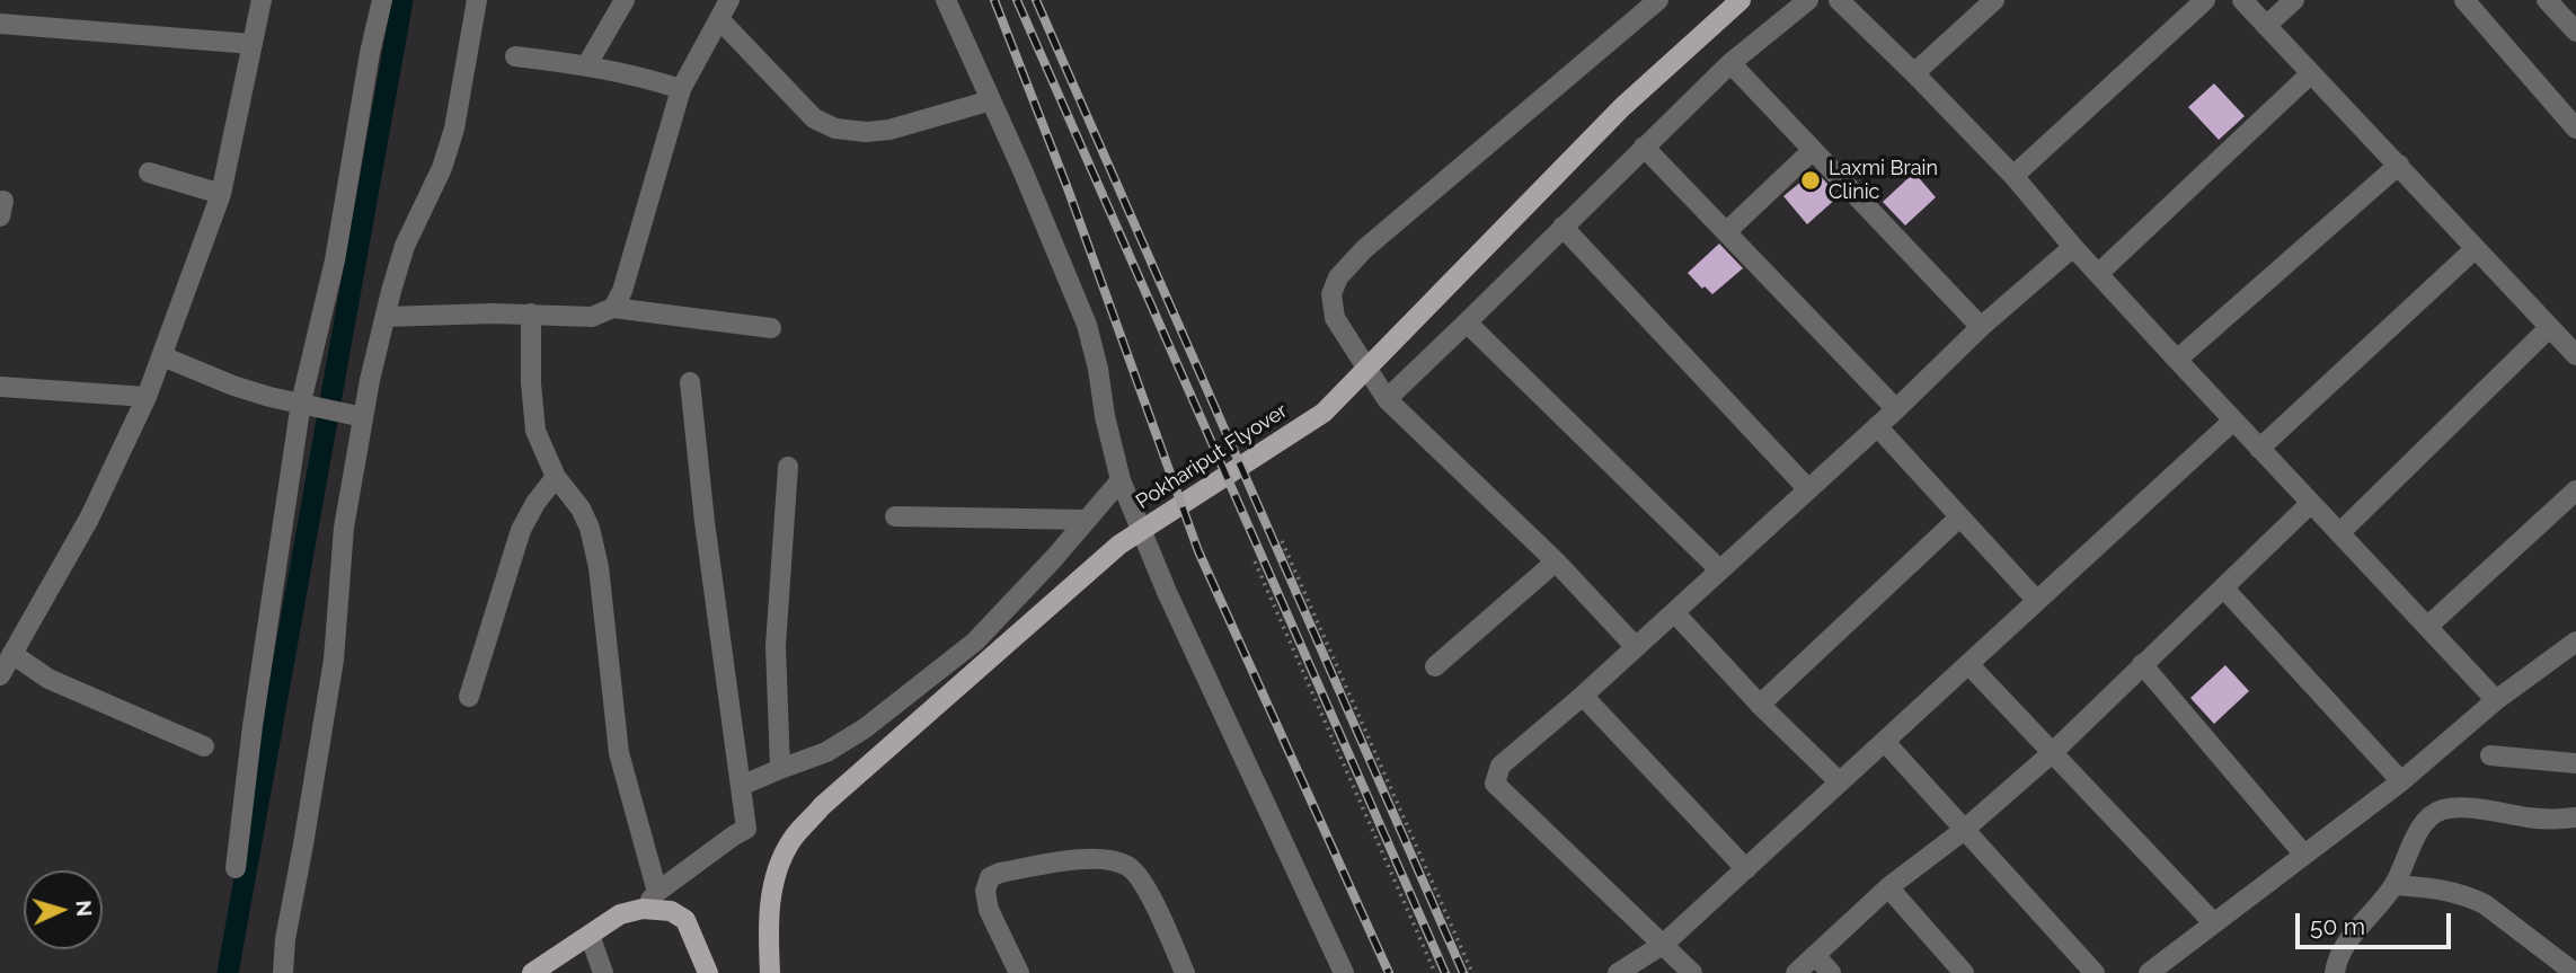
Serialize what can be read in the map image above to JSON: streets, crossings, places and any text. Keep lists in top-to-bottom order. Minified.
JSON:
{"streets":{"main road":["Pokhariput Flyover"]},"places":["Laxmi Brain Clinic"],"scale_bar":"50 m","north":"right"}
